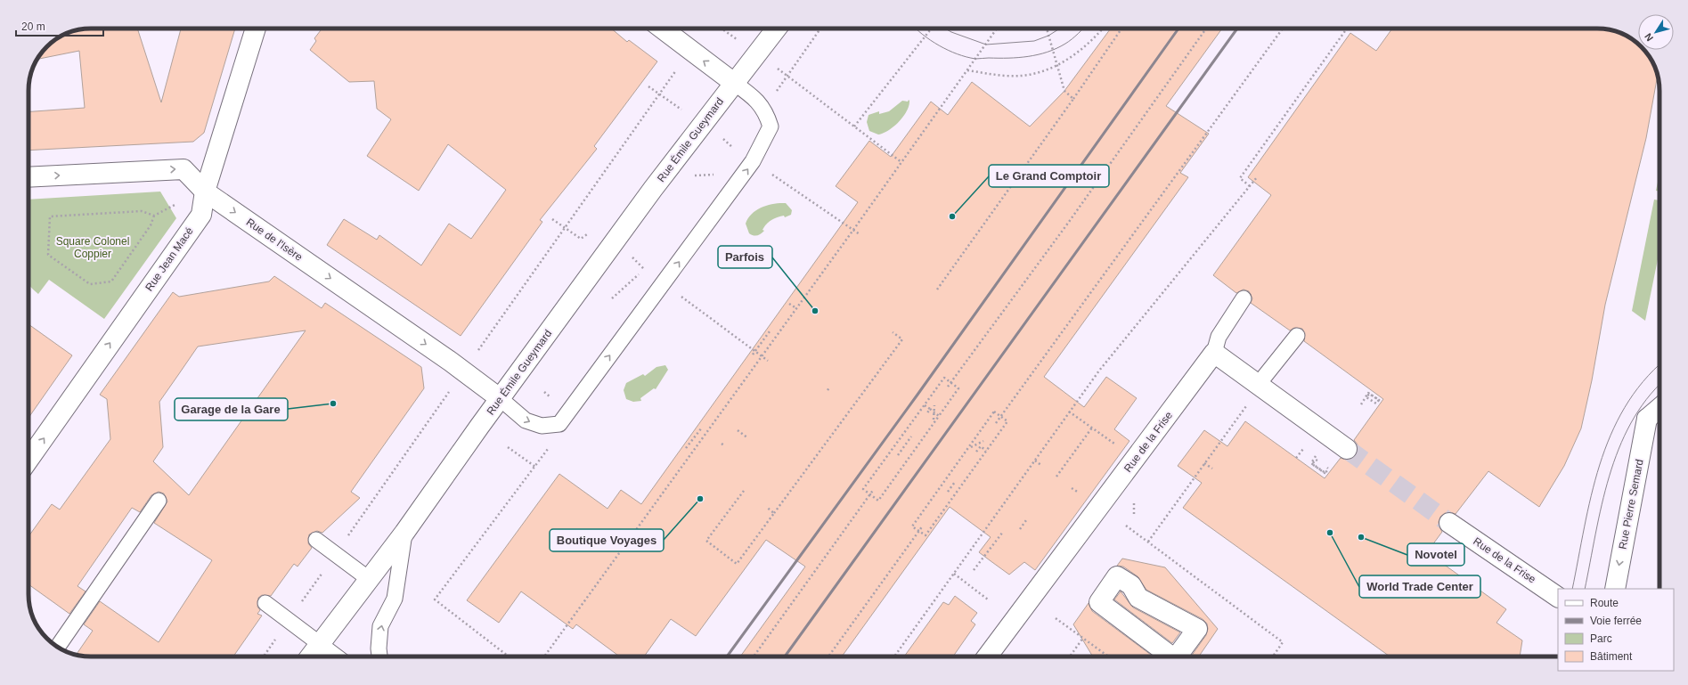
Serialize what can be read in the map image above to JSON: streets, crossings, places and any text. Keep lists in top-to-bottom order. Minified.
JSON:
{"streets":{"street":["Rue Émile Gueymard","Rue de l'Isère","Rue Jean Macé","Rue de la Frise","Rue Pierre Semard"]},"crossings":[["Rue Émile Gueymard","Rue de l'Isère"],["Rue de l'Isère","Rue Jean Macé"]],"one_way":["Rue de l'Isère","Rue Jean Macé","Rue Pierre Semard"],"parks":["Square Colonel Coppier"],"places":["Le Grand Comptoir","Parfois","Garage de la Gare","Boutique Voyages","World Trade Center","Novotel"],"legend":["Route","Voie ferrée","Parc","Bâtiment"],"scale_bar":"20 m","north":"bottom left"}
